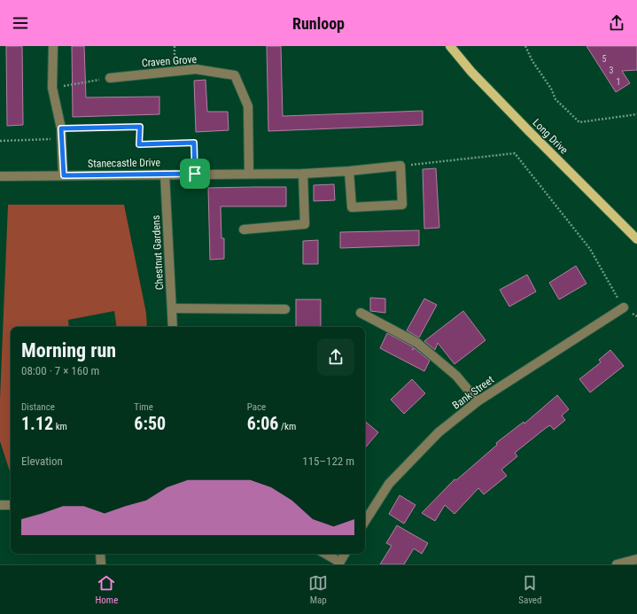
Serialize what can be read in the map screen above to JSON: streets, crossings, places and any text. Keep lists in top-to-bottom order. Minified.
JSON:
{"streets":{"main road":["Long Drive"],"street":["Craven Grove","Stanecastle Drive","Chestnut Gardens","Bank Street"]},"crossings":[["Craven Grove","Stanecastle Drive"],["Stanecastle Drive","Chestnut Gardens"]],"house_numbers":["5","3","1"],"page":{"header":"Runloop","heading":["Morning run","08:00 · 7 × 160 m"],"stats":[["Distance","1.12 km"],["Time","6:50"],["Pace","6:06 /km"]],"chart":["Elevation","115–122 m"],"tabs":["Home","Map","Saved"]}}
